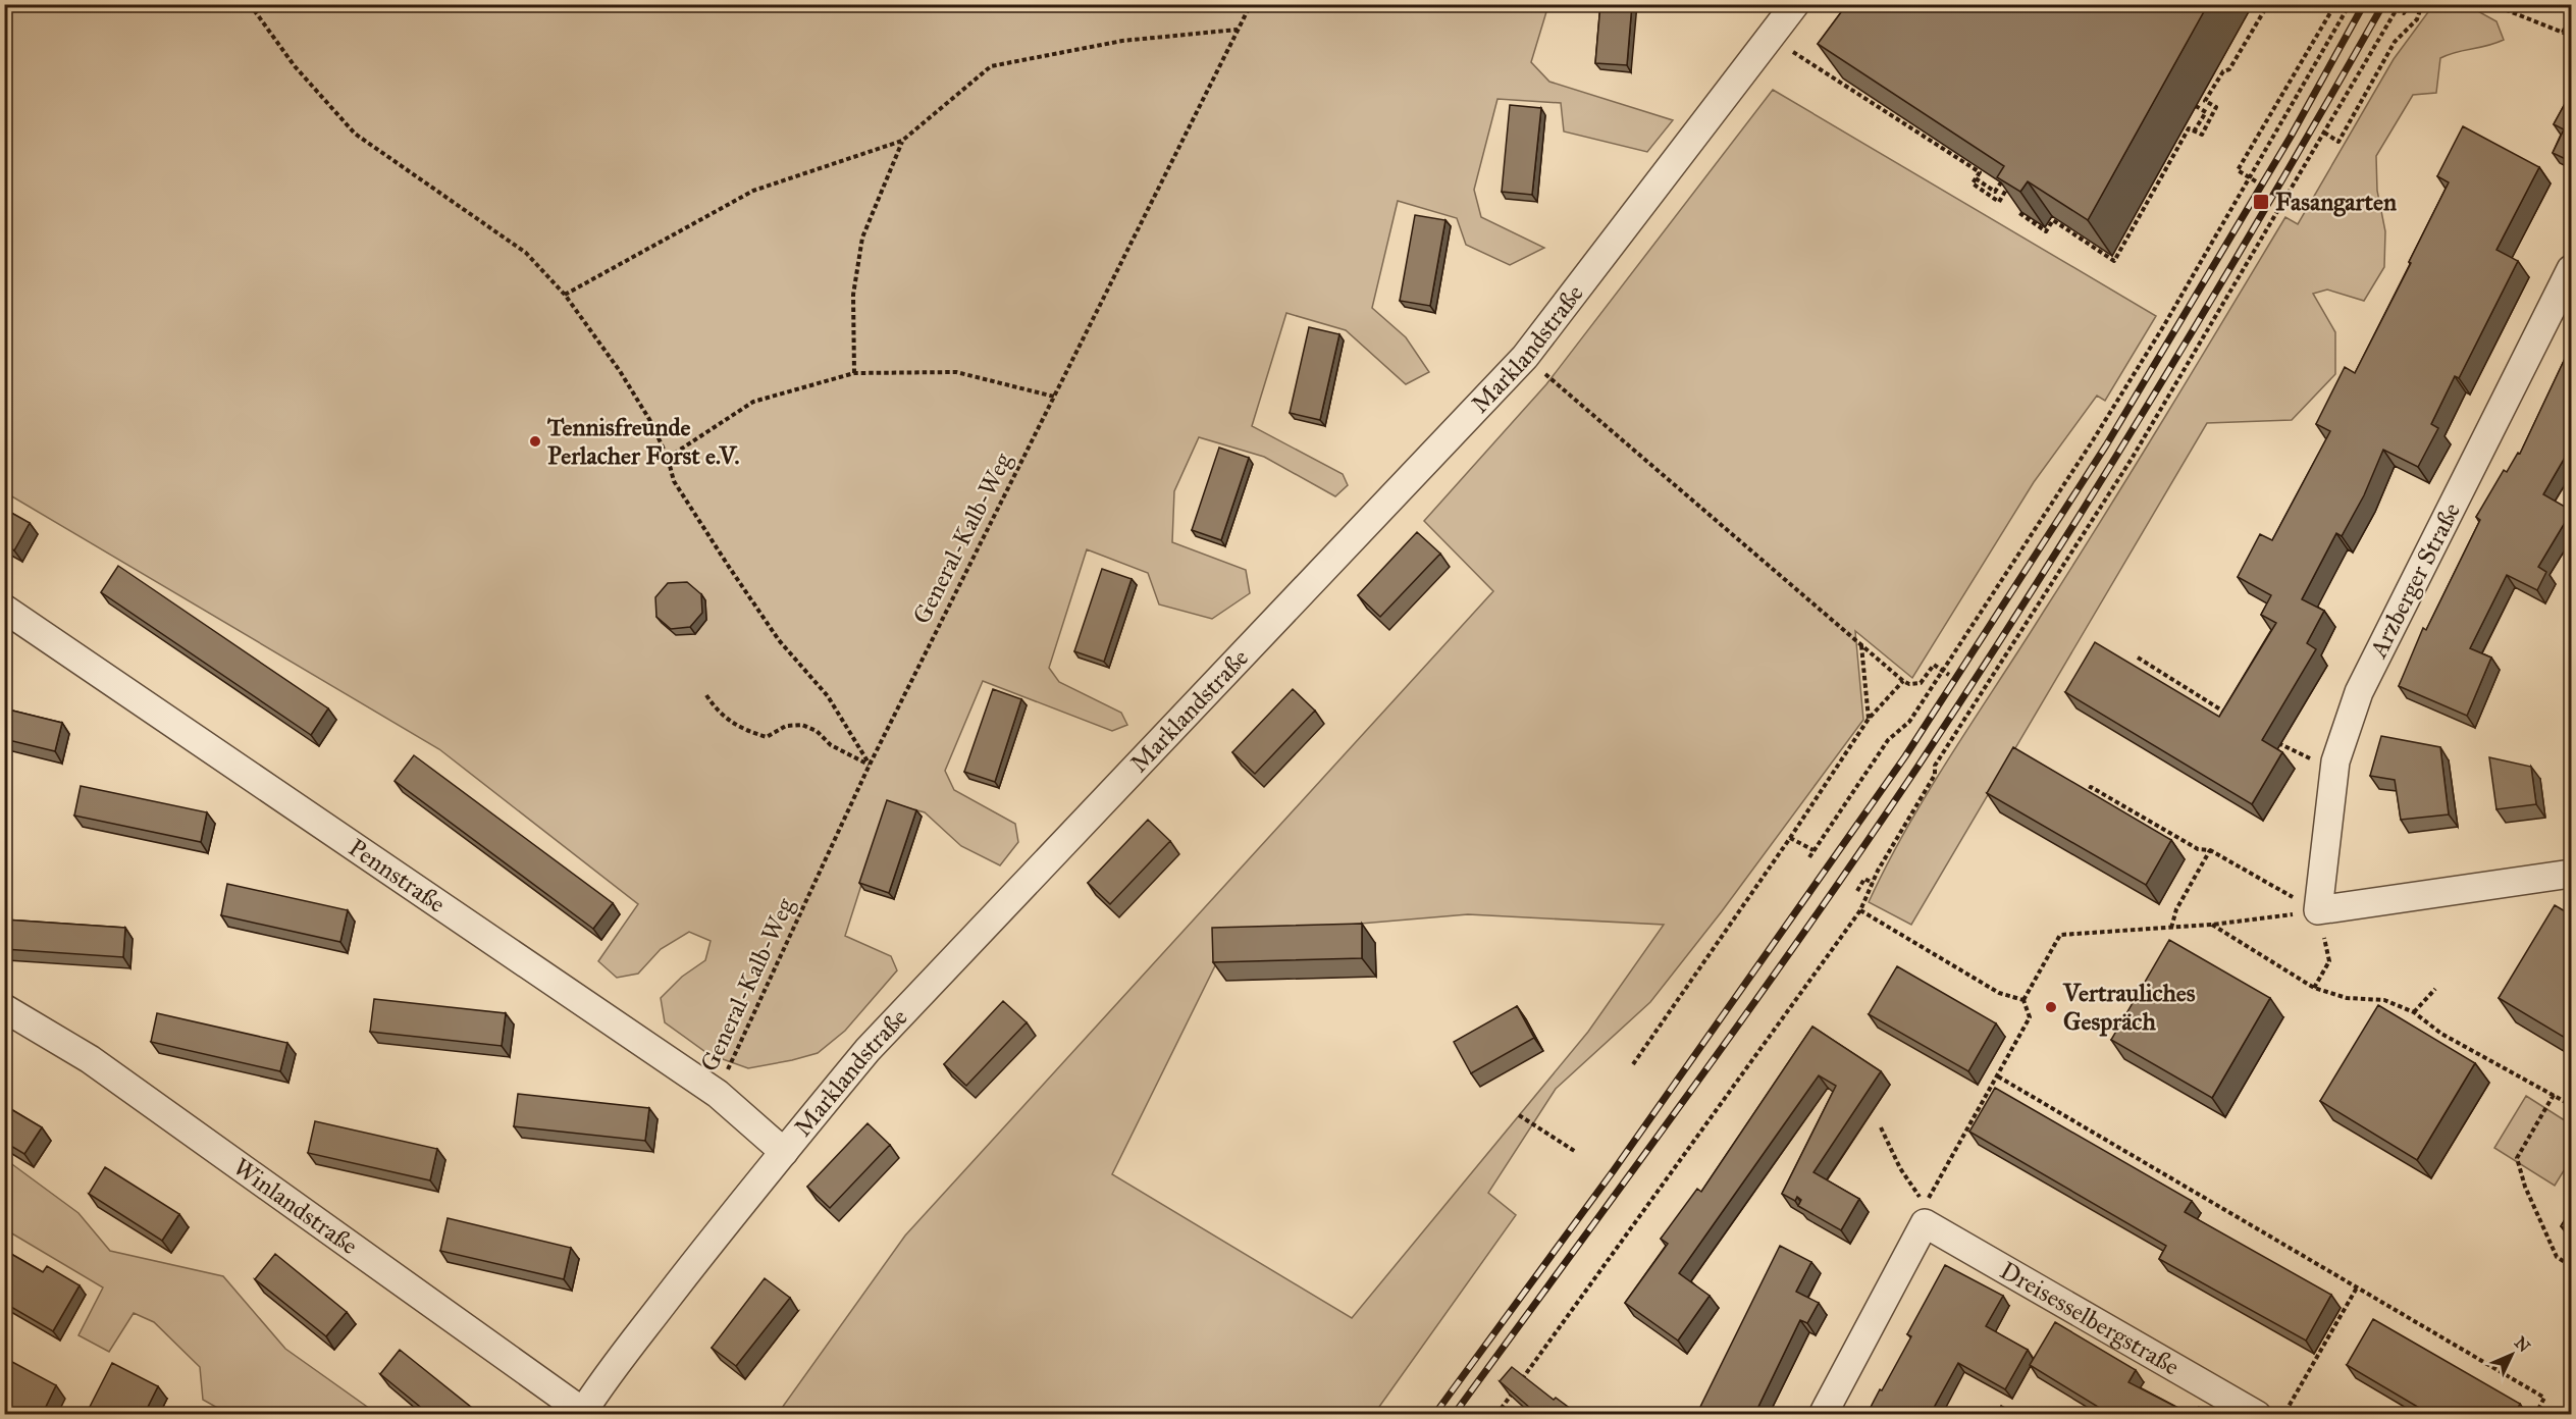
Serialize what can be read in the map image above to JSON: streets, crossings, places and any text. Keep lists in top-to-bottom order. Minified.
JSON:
{"streets":{"street":["Marklandstraße","Arzberger Straße","Pennstraße","Winlandstraße","Dreisesselbergstraße"],"path":["General-Kalb-Weg"]},"crossings":[["Marklandstraße","Pennstraße"],["Marklandstraße","Winlandstraße"],["General-Kalb-Weg","Pennstraße"]],"places":{"transit":["Fasangarten"],"other":["Tennisfreunde Perlacher Forst e.V.","Vertrauliches Gespräch"]},"north":"top right"}
